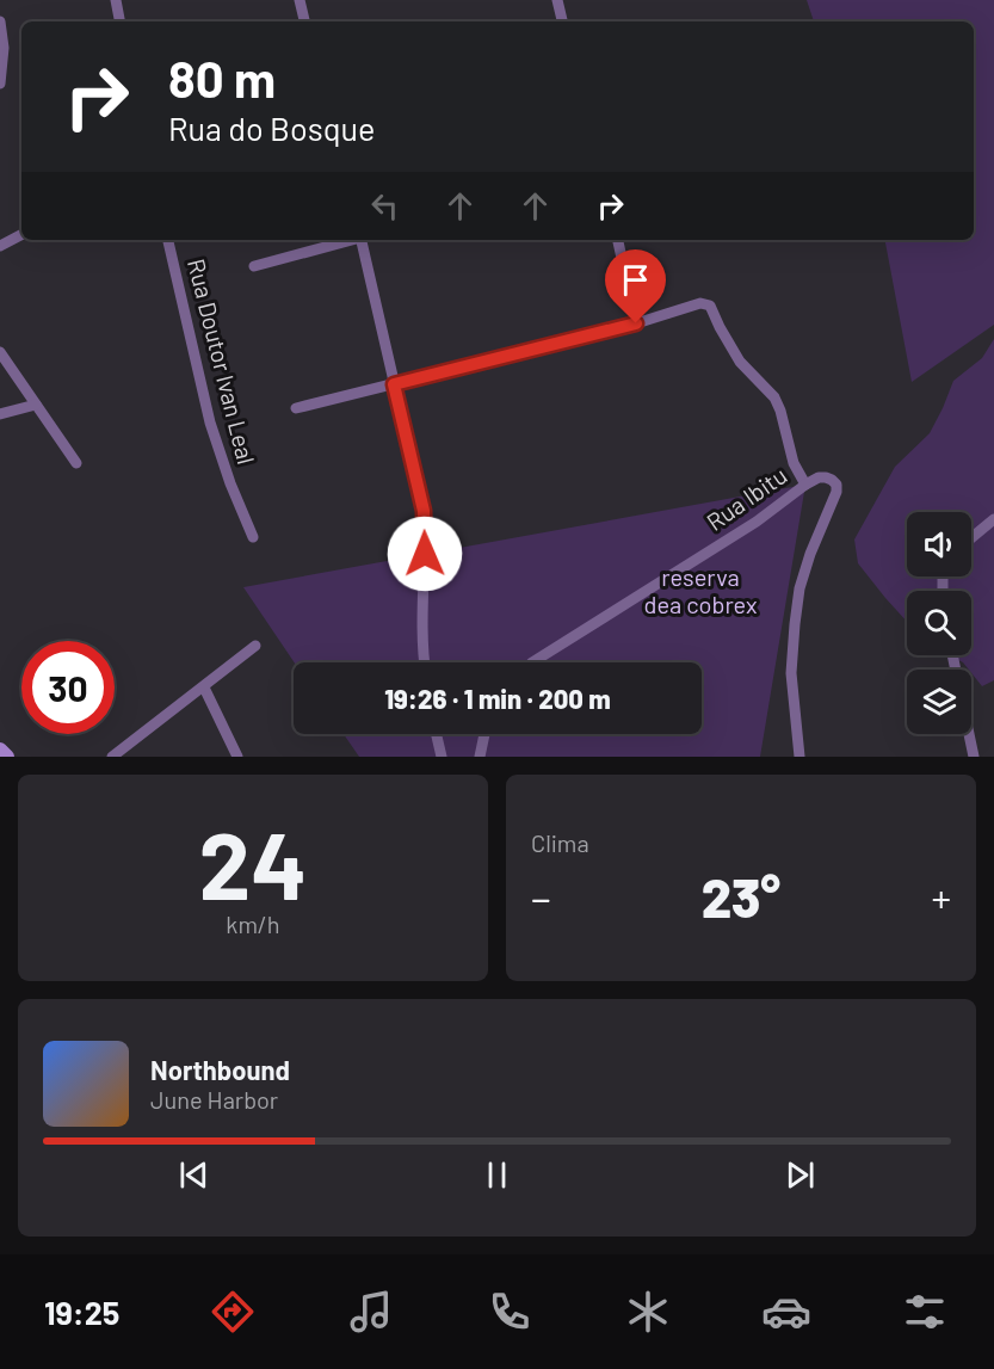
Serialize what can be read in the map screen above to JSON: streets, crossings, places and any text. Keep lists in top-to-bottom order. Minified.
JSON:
{"streets":{"street":["Rua Doutor Ivan Leal","Rua Ibitu"]},"parks":["reserva dea cobrex"],"page":{"turn":["80 m","Rua do Bosque"],"limit":"30","trip":"19:26 · 1 min · 200 m","tile":[["24","km/h"],"Clima"],"heat":["−","23°","+"],"song":["Northbound","June Harbor"],"tabs":"19:25"}}
